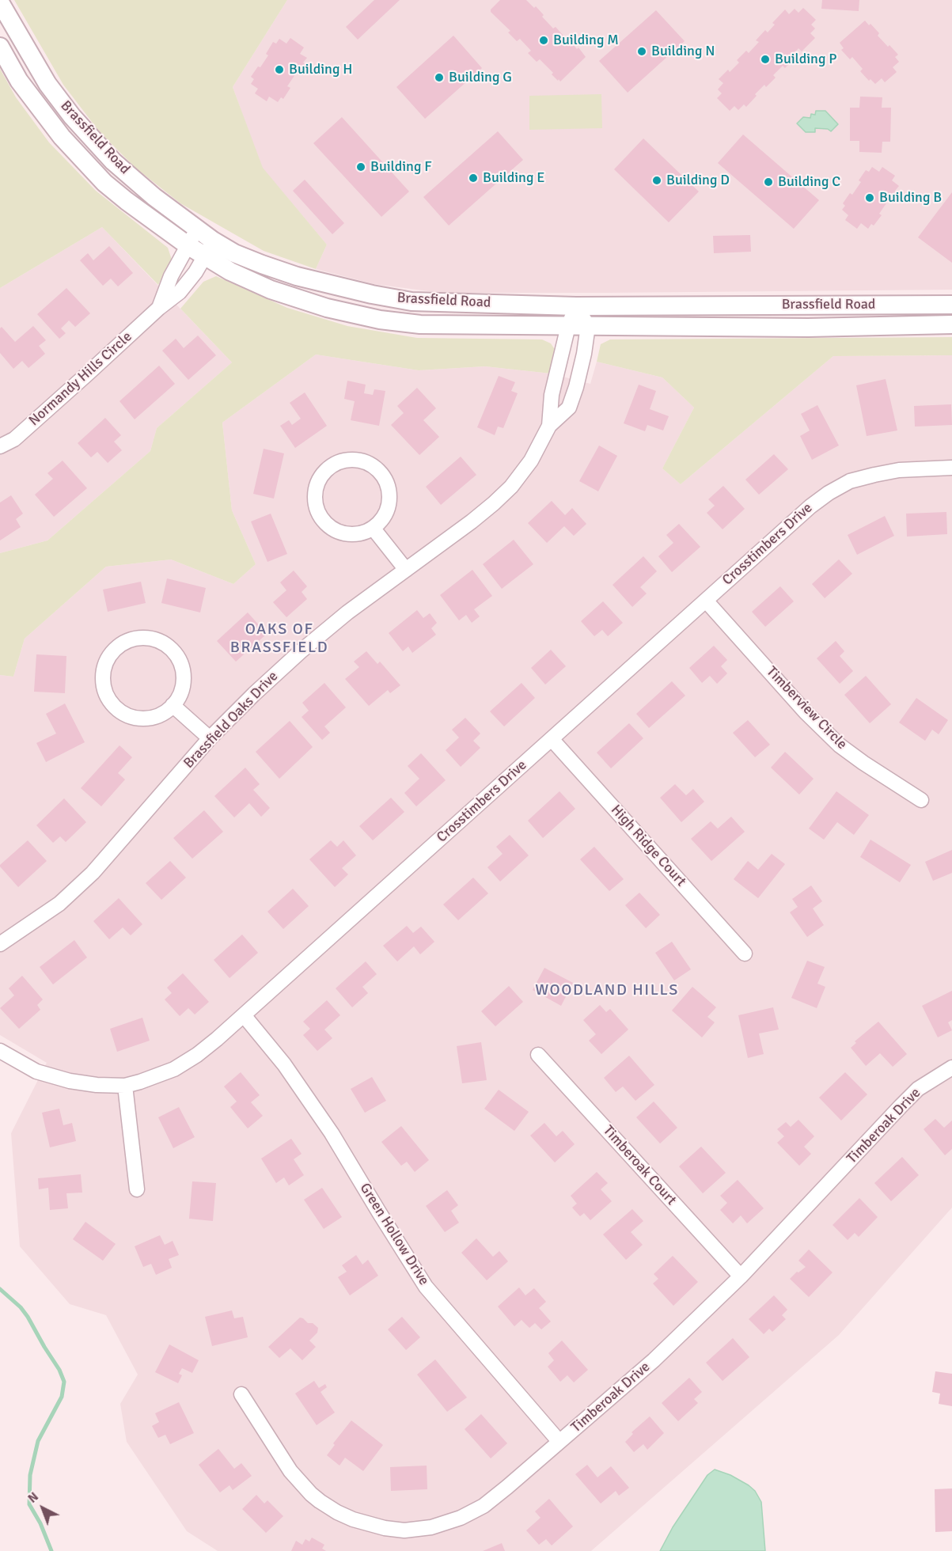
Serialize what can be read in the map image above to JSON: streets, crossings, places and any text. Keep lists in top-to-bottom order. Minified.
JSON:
{"streets":{"street":["Brassfield Road","Normandy Hills Circle","Crosstimbers Drive","Timberview Circle","Brassfield Oaks Drive","High Ridge Court","Timberoak Drive","Timberoak Court","Green Hollow Drive"]},"crossings":[["Brassfield Road","Normandy Hills Circle"],["Brassfield Road","Brassfield Oaks Drive"],["Crosstimbers Drive","Timberview Circle"],["Crosstimbers Drive","High Ridge Court"],["Crosstimbers Drive","Green Hollow Drive"],["Timberoak Drive","Timberoak Court"],["Timberoak Drive","Green Hollow Drive"]],"districts":["OAKS OF BRASSFIELD","WOODLAND HILLS"],"places":["Building M","Building N","Building P","Building H","Building G","Building F","Building E","Building D","Building C","Building B"],"north":"top left"}
